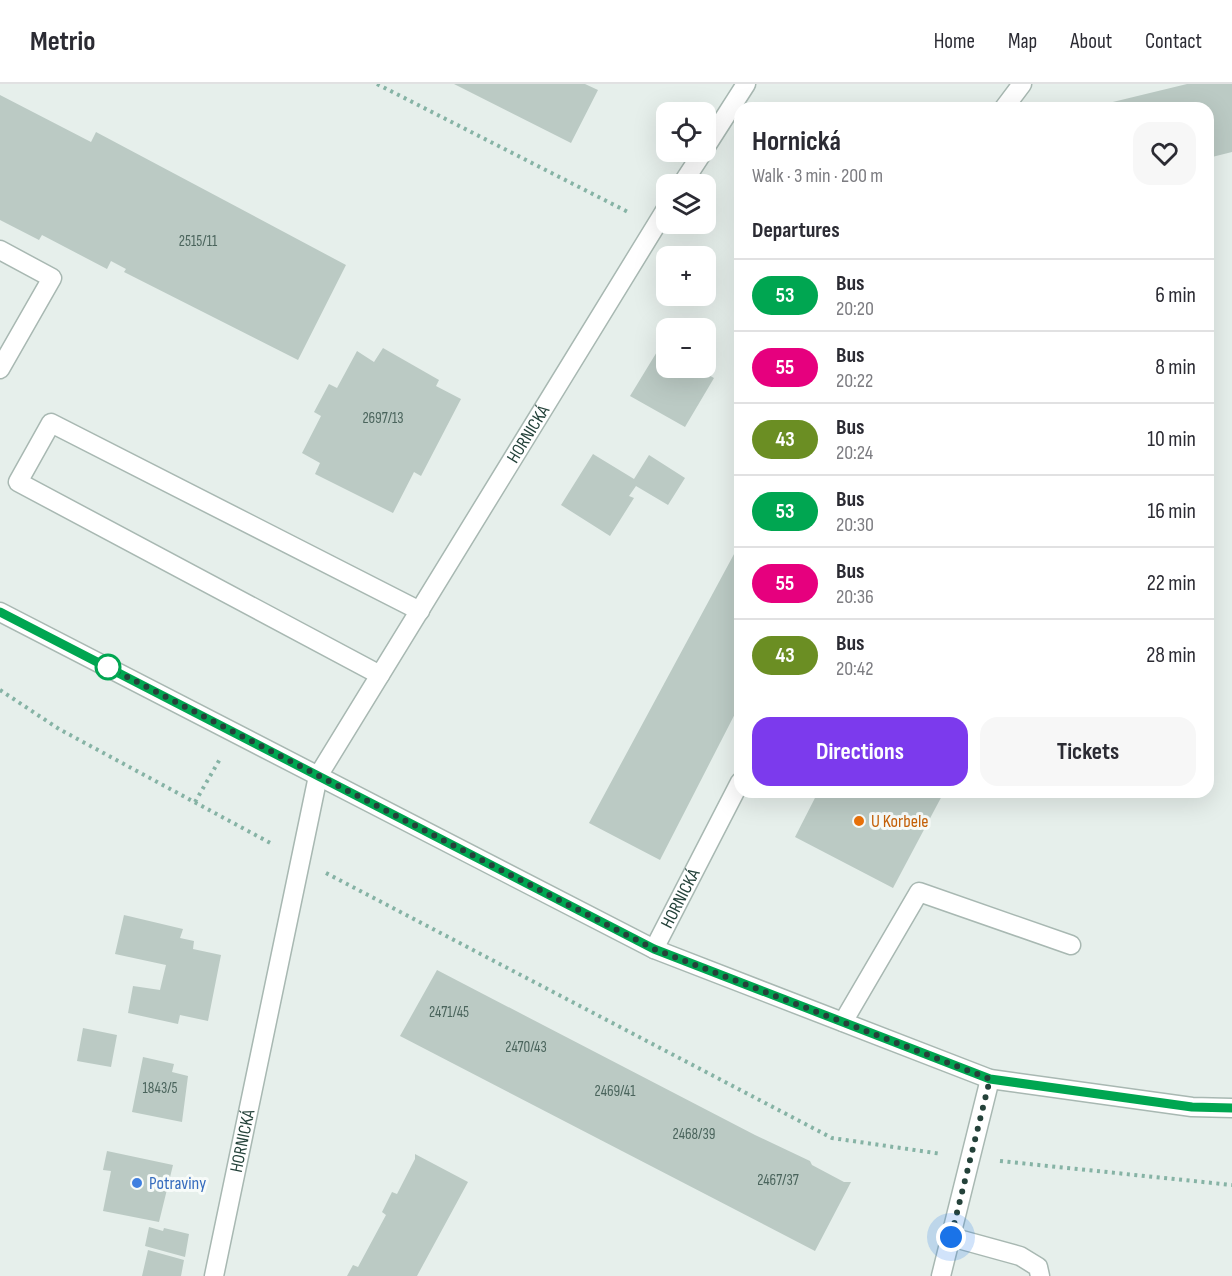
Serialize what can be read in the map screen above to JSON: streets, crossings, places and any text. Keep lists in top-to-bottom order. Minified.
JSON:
{"streets":{"street":["HORNICKÁ"]},"places":["U Korbele","Potraviny"],"lines":["bus line 53"],"house_numbers":["2515/11","2697/13","2471/45","2470/43","1843/5","2469/41","2468/39","2467/37"],"page":{"header":"Metrio","nav":["Home","Map","About","Contact"],"map_buttons":["+","−"],"heading":[["Hornická","Walk · 3 min · 200 m"],"Departures"],"list":[{"mark":"53","name":"Bus","note":"20:20","value":"6 min"},{"mark":"55","name":"Bus","note":"20:22","value":"8 min"},{"mark":"43","name":"Bus","note":"20:24","value":"10 min"},{"mark":"53","name":"Bus","note":"20:30","value":"16 min"},{"mark":"55","name":"Bus","note":"20:36","value":"22 min"},{"mark":"43","name":"Bus","note":"20:42","value":"28 min"}],"buttons":["Directions","Tickets"]}}
